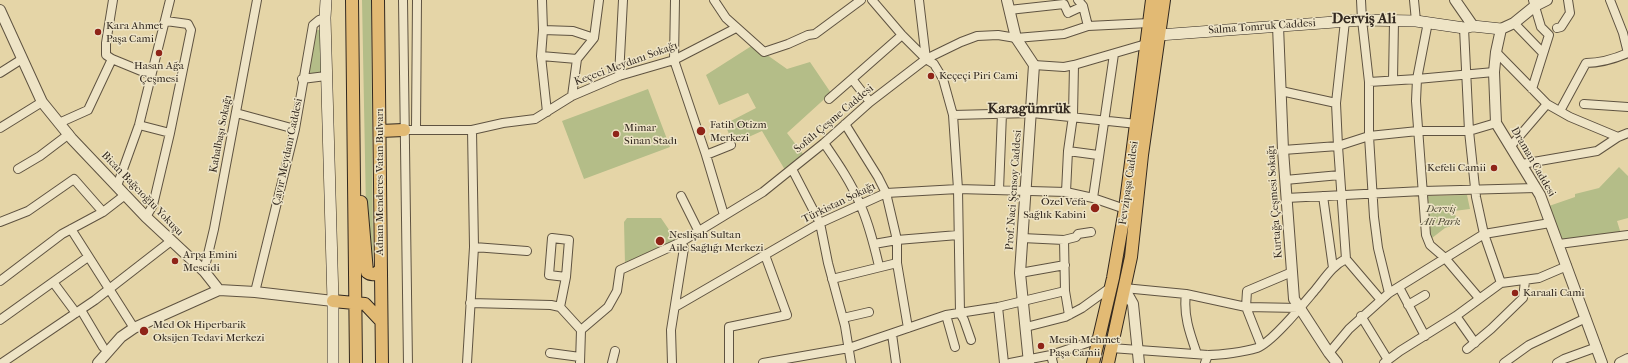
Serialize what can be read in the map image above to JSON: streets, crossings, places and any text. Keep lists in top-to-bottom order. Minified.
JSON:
{"streets":{"main road":["Salma Tomruk Caddesi","Adnan Menderes Vatan Bulvarı","Fevzipaşa Caddesi"],"street":["Keçeci Meydanı Sokağı","Sofalı Çeşme Caddesi","Kahalbaşı Sokağı","Çayır Meydanı Caddesi","Draman Caddesi","Prof. Naci Şensoy Caddesi","Bican Bağcıoğlu Yokuşu","Kurtağa Çeşmesi Sokağı","Türkistan Sokağı"]},"crossings":[["Salma Tomruk Caddesi","Draman Caddesi"],["Salma Tomruk Caddesi","Fevzipaşa Caddesi"],["Salma Tomruk Caddesi","Kurtağa Çeşmesi Sokağı"],["Sofalı Çeşme Caddesi","Fevzipaşa Caddesi"],["Kahalbaşı Sokağı","Bican Bağcıoğlu Yokuşu"],["Fevzipaşa Caddesi","Türkistan Sokağı"],["Prof. Naci Şensoy Caddesi","Türkistan Sokağı"]],"districts":["Derviş Ali","Karagümrük"],"parks":["Derviş Ali Park"],"places":["Kara Ahmet Paşa Cami","Hasan Ağa Çeşmesi","Keçeçi Piri Cami","Fatih Otizm Merkezi","Mimar Sinan Stadı","Kefeli Camii","Özel Vefa Sağlık Kabini","Neslişah Sultan Aile Sağlığı Merkezi","Arpa Emini Mescidi","Karaali Cami","Med Ok Hiperbarik Oksijen Tedavi Merkezi","Mesih Mehmet Paşa Camii"]}
